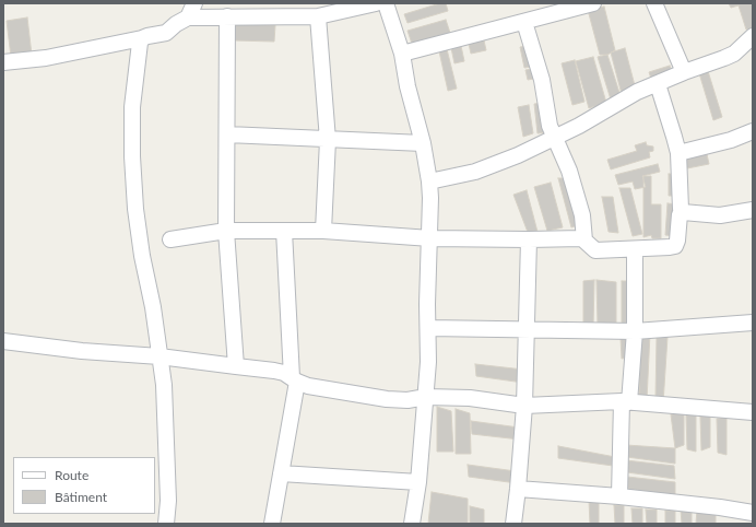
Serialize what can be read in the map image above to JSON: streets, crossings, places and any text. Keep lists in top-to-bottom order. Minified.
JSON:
{"legend":["Route","Bâtiment"]}
